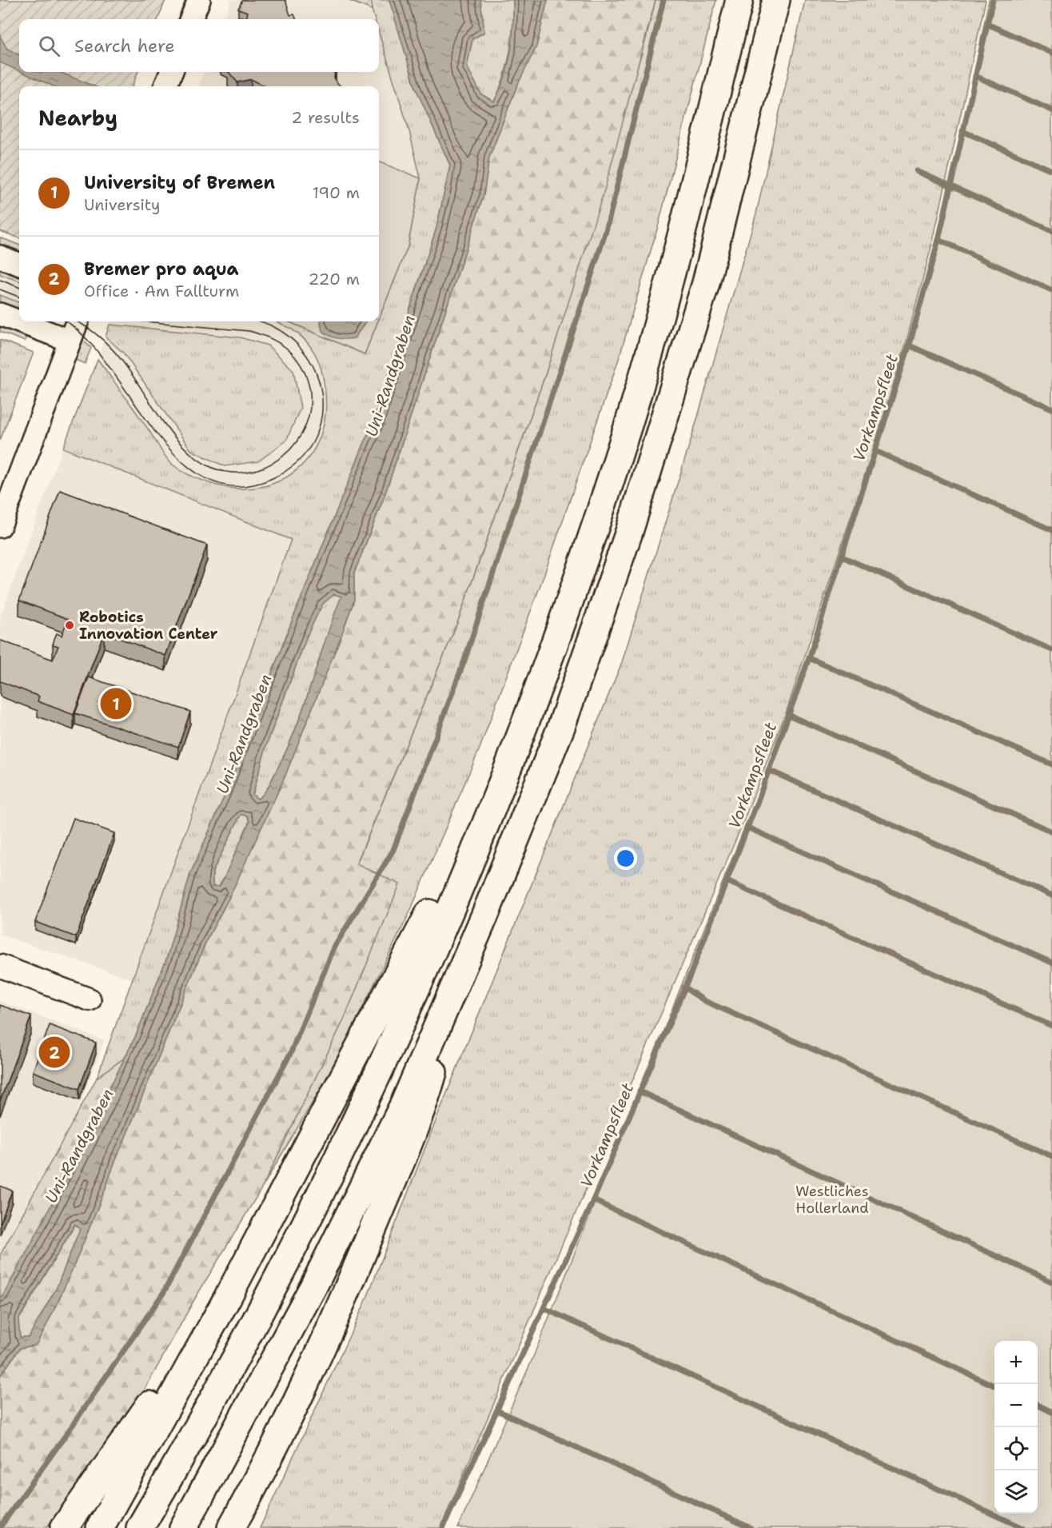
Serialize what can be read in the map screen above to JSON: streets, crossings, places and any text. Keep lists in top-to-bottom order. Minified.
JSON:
{"water":["Uni-Randgraben","Vorkampsfleet"],"parks":["Westliches Hollerland"],"places":["Robotics Innovation Center"],"page":{"search":"Search here","heading":["Nearby","2 results"],"list":[{"mark":"1","name":"University of Bremen","note":"University","value":"190 m"},{"mark":"2","name":"Bremer pro aqua","note":"Office · Am Fallturm","value":"220 m"}],"pins":["1","2"],"map_buttons":["+","−"]}}
